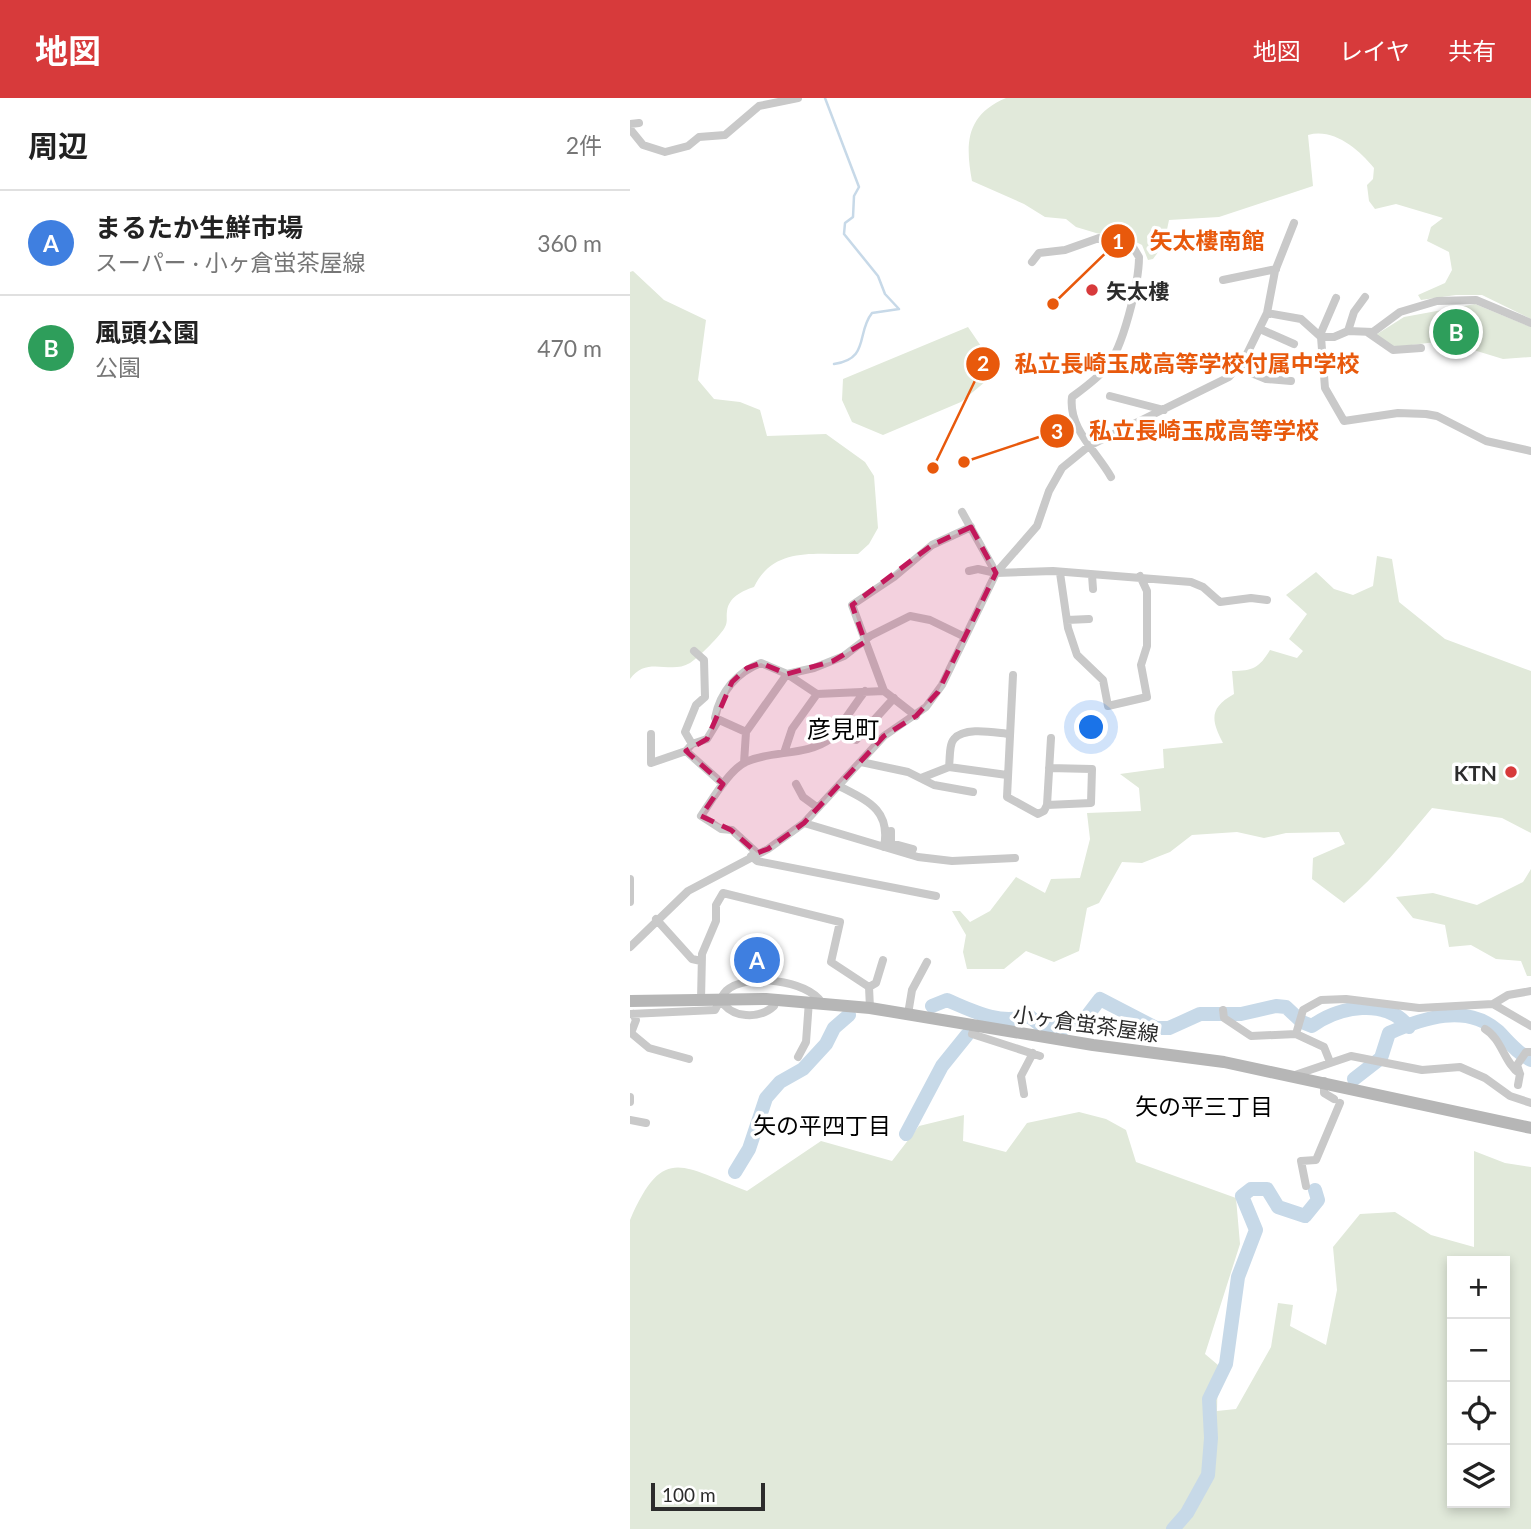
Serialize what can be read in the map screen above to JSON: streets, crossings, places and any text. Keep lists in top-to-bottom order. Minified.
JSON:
{"streets":{"street":["小ヶ倉蛍茶屋線"]},"districts":["彦見町","矢の平三丁目","矢の平四丁目"],"places":["矢太樓","矢太樓南館","私立長崎玉成高等学校","私立長崎玉成高等学校付属中学校","KTN"],"scale_bar":"100 m","page":{"header":"地図","nav":["地図","レイヤ","共有"],"heading":["周辺","2件"],"list":[{"mark":"A","name":"まるたか生鮮市場","note":"スーパー · 小ヶ倉蛍茶屋線","value":"360 m"},{"mark":"B","name":"風頭公園","note":"公園","value":"470 m"}],"pins":["B","A"],"map_buttons":["+","−"],"scale":"100 m"}}
